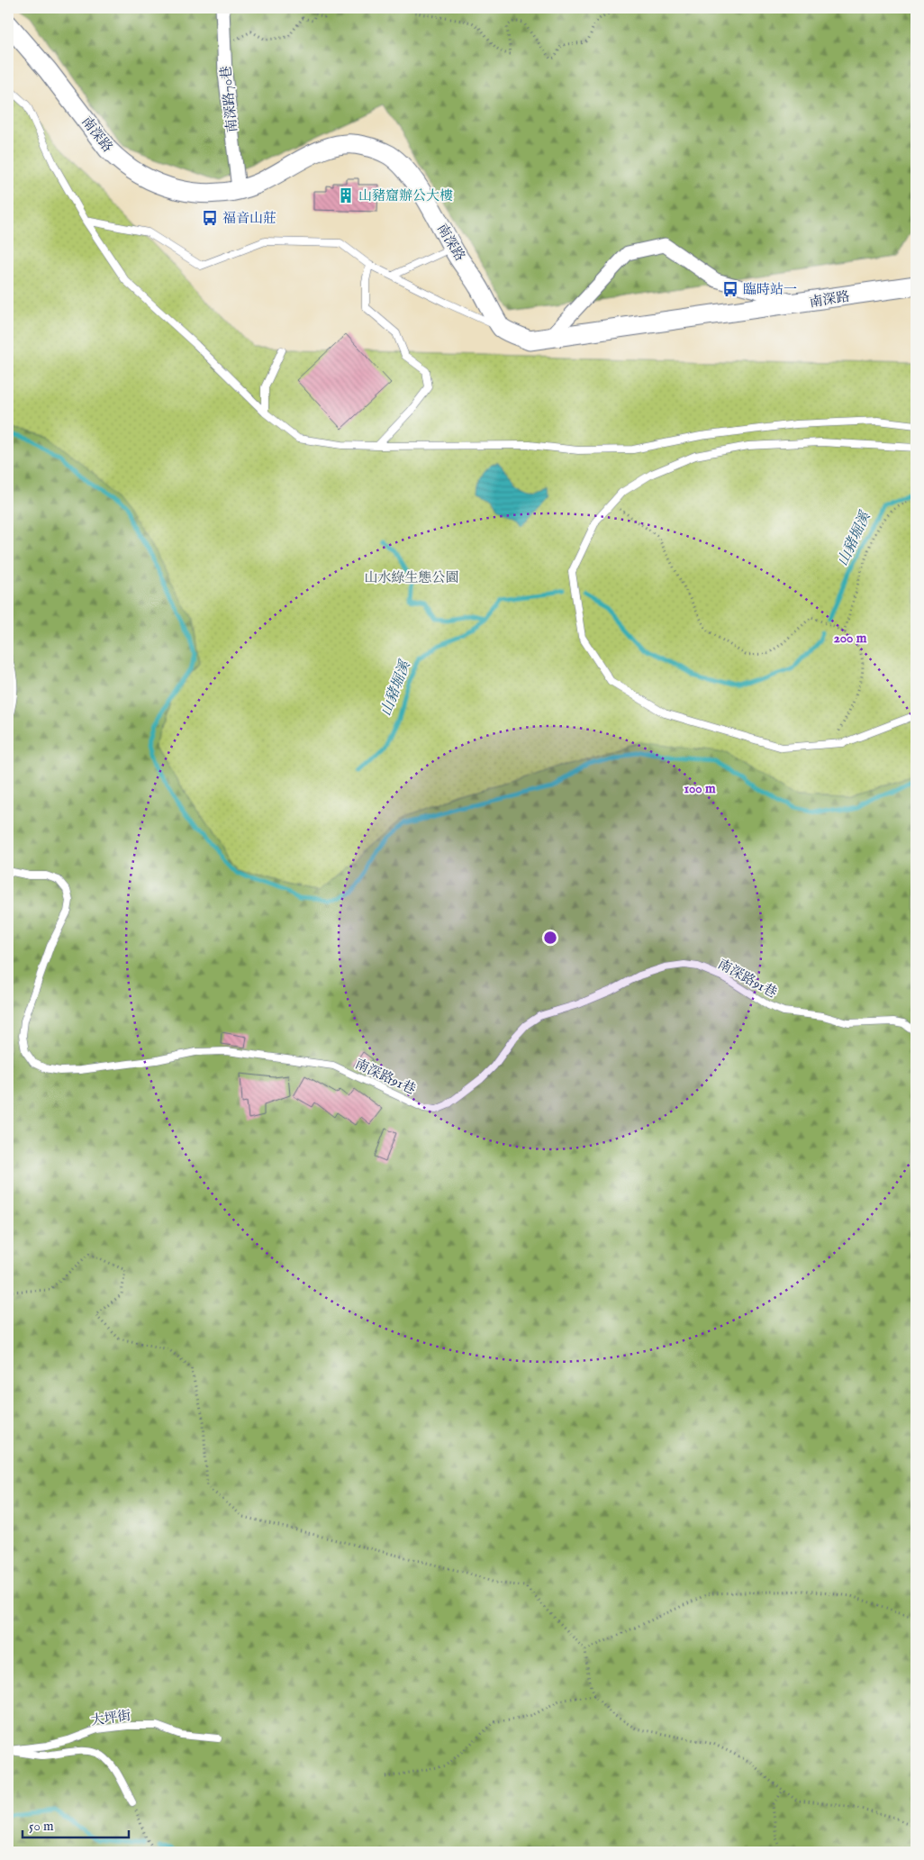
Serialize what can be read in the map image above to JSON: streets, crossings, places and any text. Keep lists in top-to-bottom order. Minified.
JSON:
{"streets":{"main road":["南深路"],"street":["南深路70巷"],"lane":["南深路91巷","大坪街"]},"crossings":[["南深路70巷","南深路"]],"water":["山豬堀溪"],"parks":["山水綠生態公園"],"places":{"building":["山豬窟辦公大樓"],"bus stop":["福音山莊","臨時站一"]},"scale_bar":"50 m","rings":["200 m","100 m"]}
